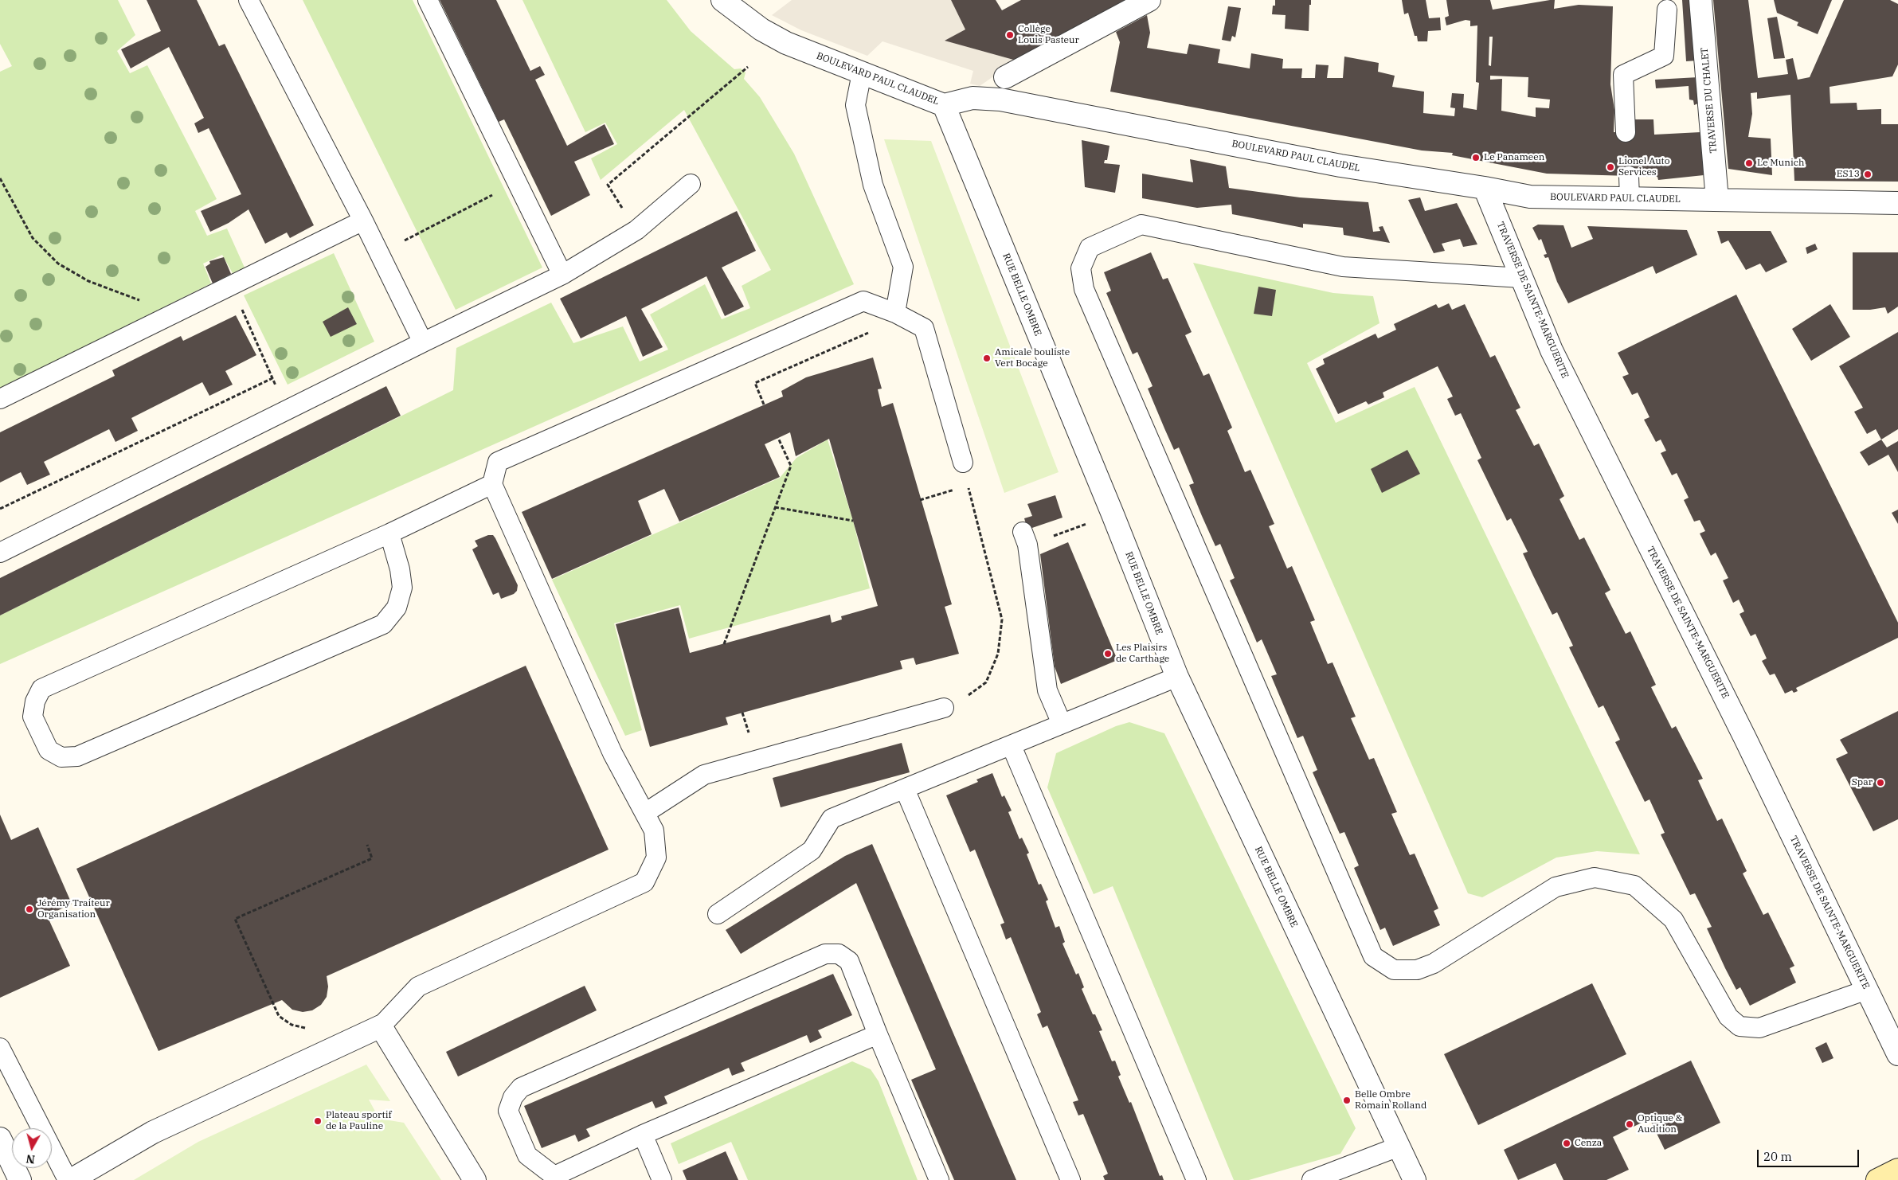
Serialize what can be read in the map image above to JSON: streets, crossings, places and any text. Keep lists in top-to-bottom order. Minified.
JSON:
{"streets":{"street":["BOULEVARD PAUL CLAUDEL","TRAVERSE DU CHALET","RUE BELLE OMBRE","TRAVERSE DE SAINTE-MARGUERITE"]},"crossings":[["BOULEVARD PAUL CLAUDEL","TRAVERSE DU CHALET"],["BOULEVARD PAUL CLAUDEL","RUE BELLE OMBRE"],["BOULEVARD PAUL CLAUDEL","TRAVERSE DE SAINTE-MARGUERITE"]],"places":["Collège Louis Pasteur","Le Panameen","Le Munich","Lionel Auto Services","ES13","Amicale bouliste Vert Bocage","Les Plaisirs de Carthage","Spar","Jérémy Traiteur Organisation","Belle Ombre Romain Rolland","Plateau sportif de la Pauline","Optique & Audition","Cenza"],"scale_bar":"20 m","north":"bottom"}
